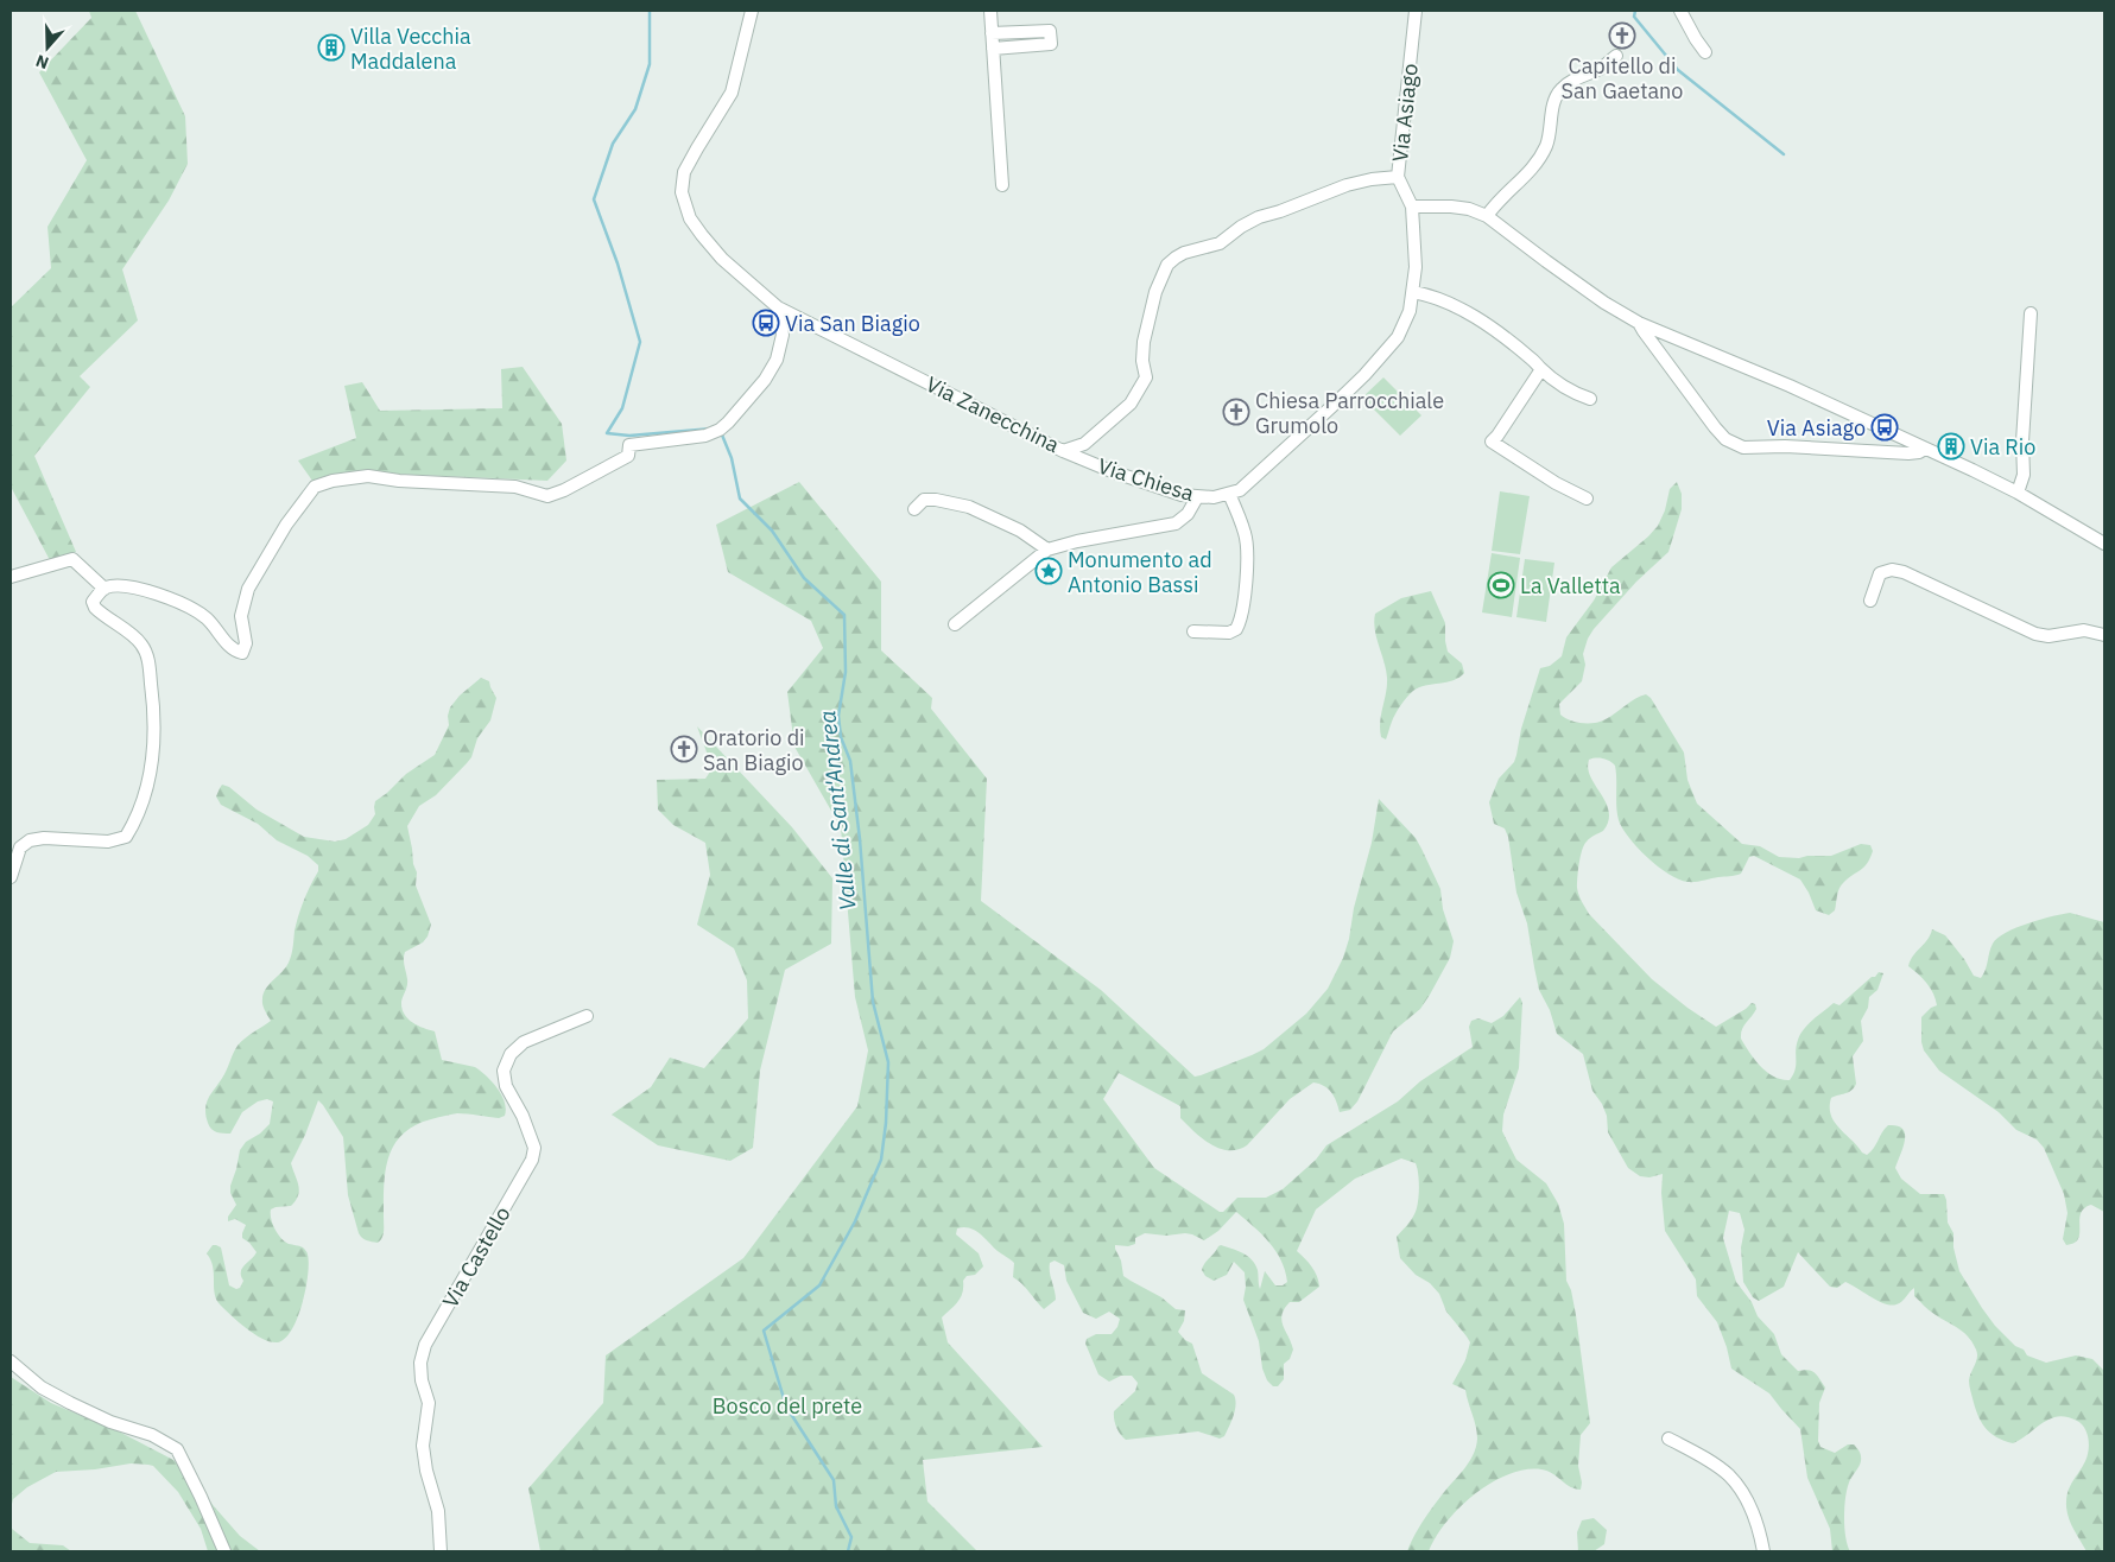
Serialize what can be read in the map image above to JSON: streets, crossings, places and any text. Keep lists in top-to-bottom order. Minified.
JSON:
{"streets":{"street":["Via Asiago","Via Zanecchina","Via Chiesa","Via Castello"]},"crossings":[["Via Asiago","Via Zanecchina"],["Via Asiago","Via Chiesa"],["Via Zanecchina","Via Chiesa"]],"water":["Valle di Sant'Andrea"],"parks":["Bosco del prete"],"places":{"church":["Capitello di San Gaetano","Chiesa Parrocchiale Grumolo","Oratorio di San Biagio"],"building":["Villa Vecchia Maddalena","Via Rio"],"bus stop":["Via San Biagio","Via Asiago"],"place":["Monumento ad Antonio Bassi"],"sports":["La Valletta"]},"north":"bottom"}
